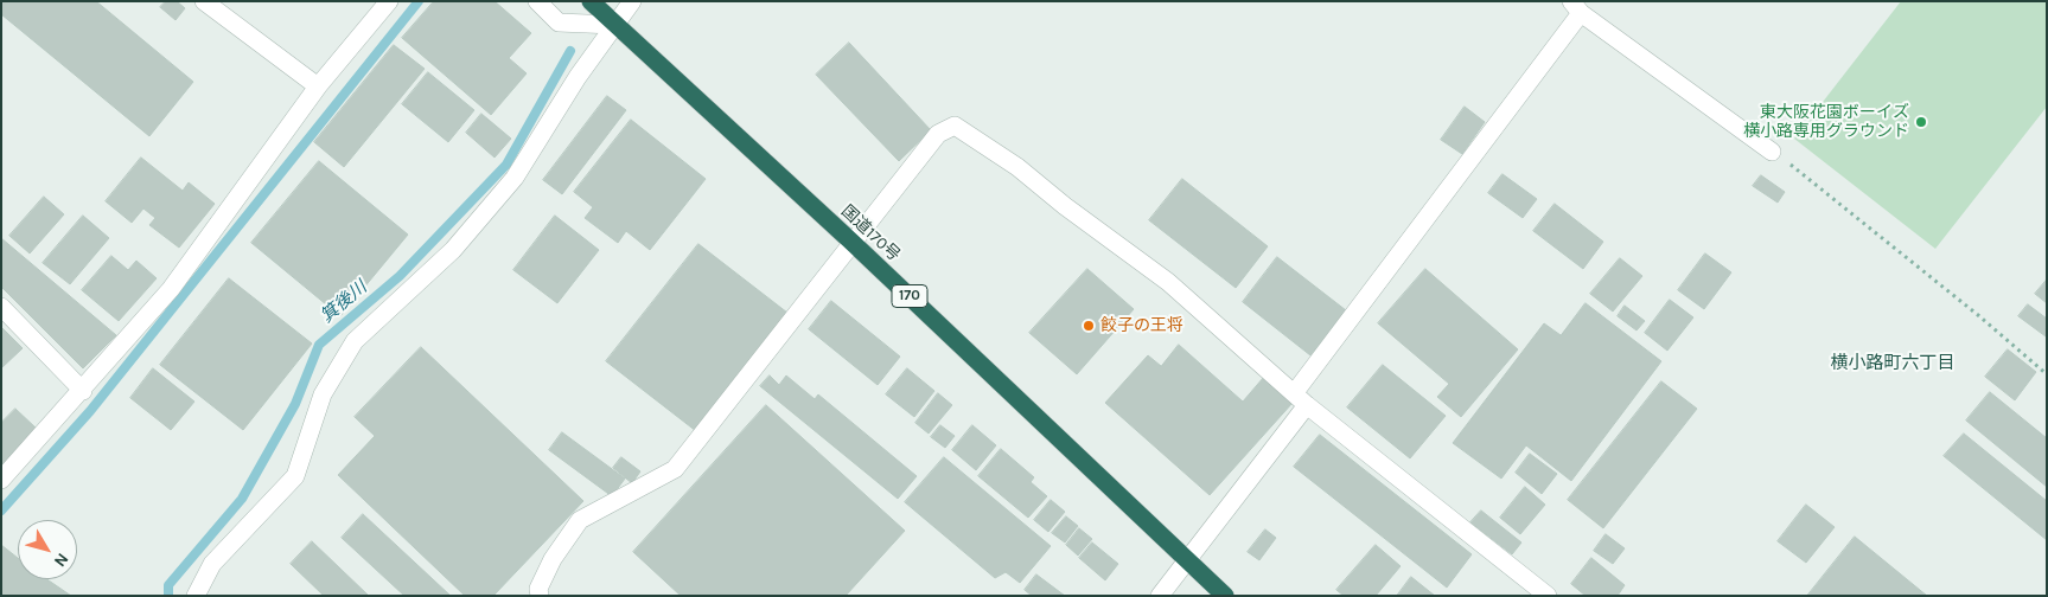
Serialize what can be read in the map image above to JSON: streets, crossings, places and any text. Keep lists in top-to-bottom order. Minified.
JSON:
{"streets":{"highway":["国道170号","170"]},"districts":["横小路町六丁目"],"water":["箕後川"],"places":["東大阪花園ボーイズ 横小路専用グラウンド","餃子の王将"],"north":"bottom right"}
